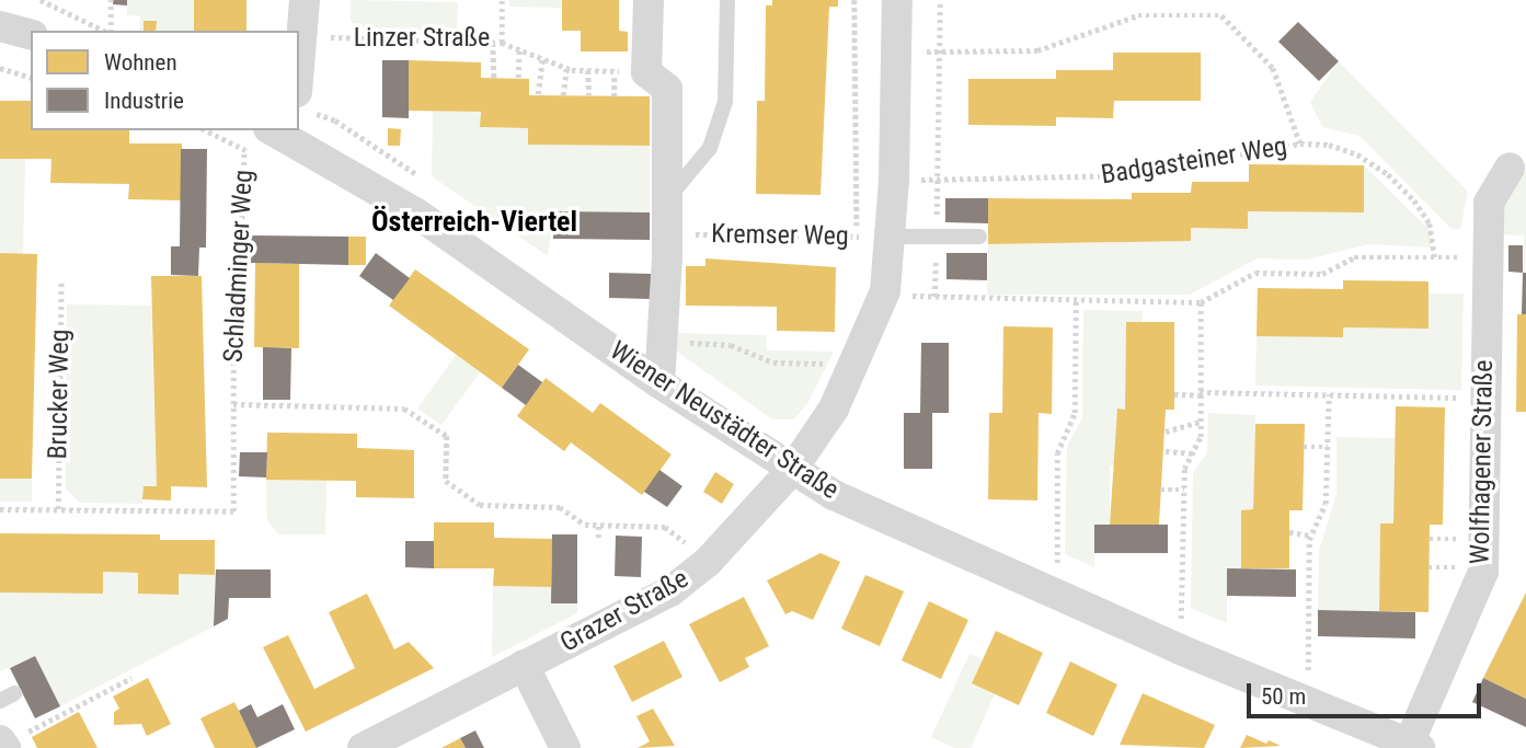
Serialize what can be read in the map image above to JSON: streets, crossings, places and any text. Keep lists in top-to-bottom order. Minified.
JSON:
{"streets":{"street":["Wiener Neustädter Straße","Wolfhagener Straße","Grazer Straße"],"path":["Linzer Straße","Badgasteiner Weg","Kremser Weg","Schladminger Weg","Brucker Weg"]},"crossings":[["Badgasteiner Weg","Grazer Straße"],["Kremser Weg","Grazer Straße"],["Schladminger Weg","Brucker Weg"],["Schladminger Weg","Wiener Neustädter Straße"],["Wiener Neustädter Straße","Wolfhagener Straße"],["Wiener Neustädter Straße","Grazer Straße"]],"districts":["Österreich-Viertel"],"legend":["Wohnen","Industrie"],"scale_bar":"50 m"}
